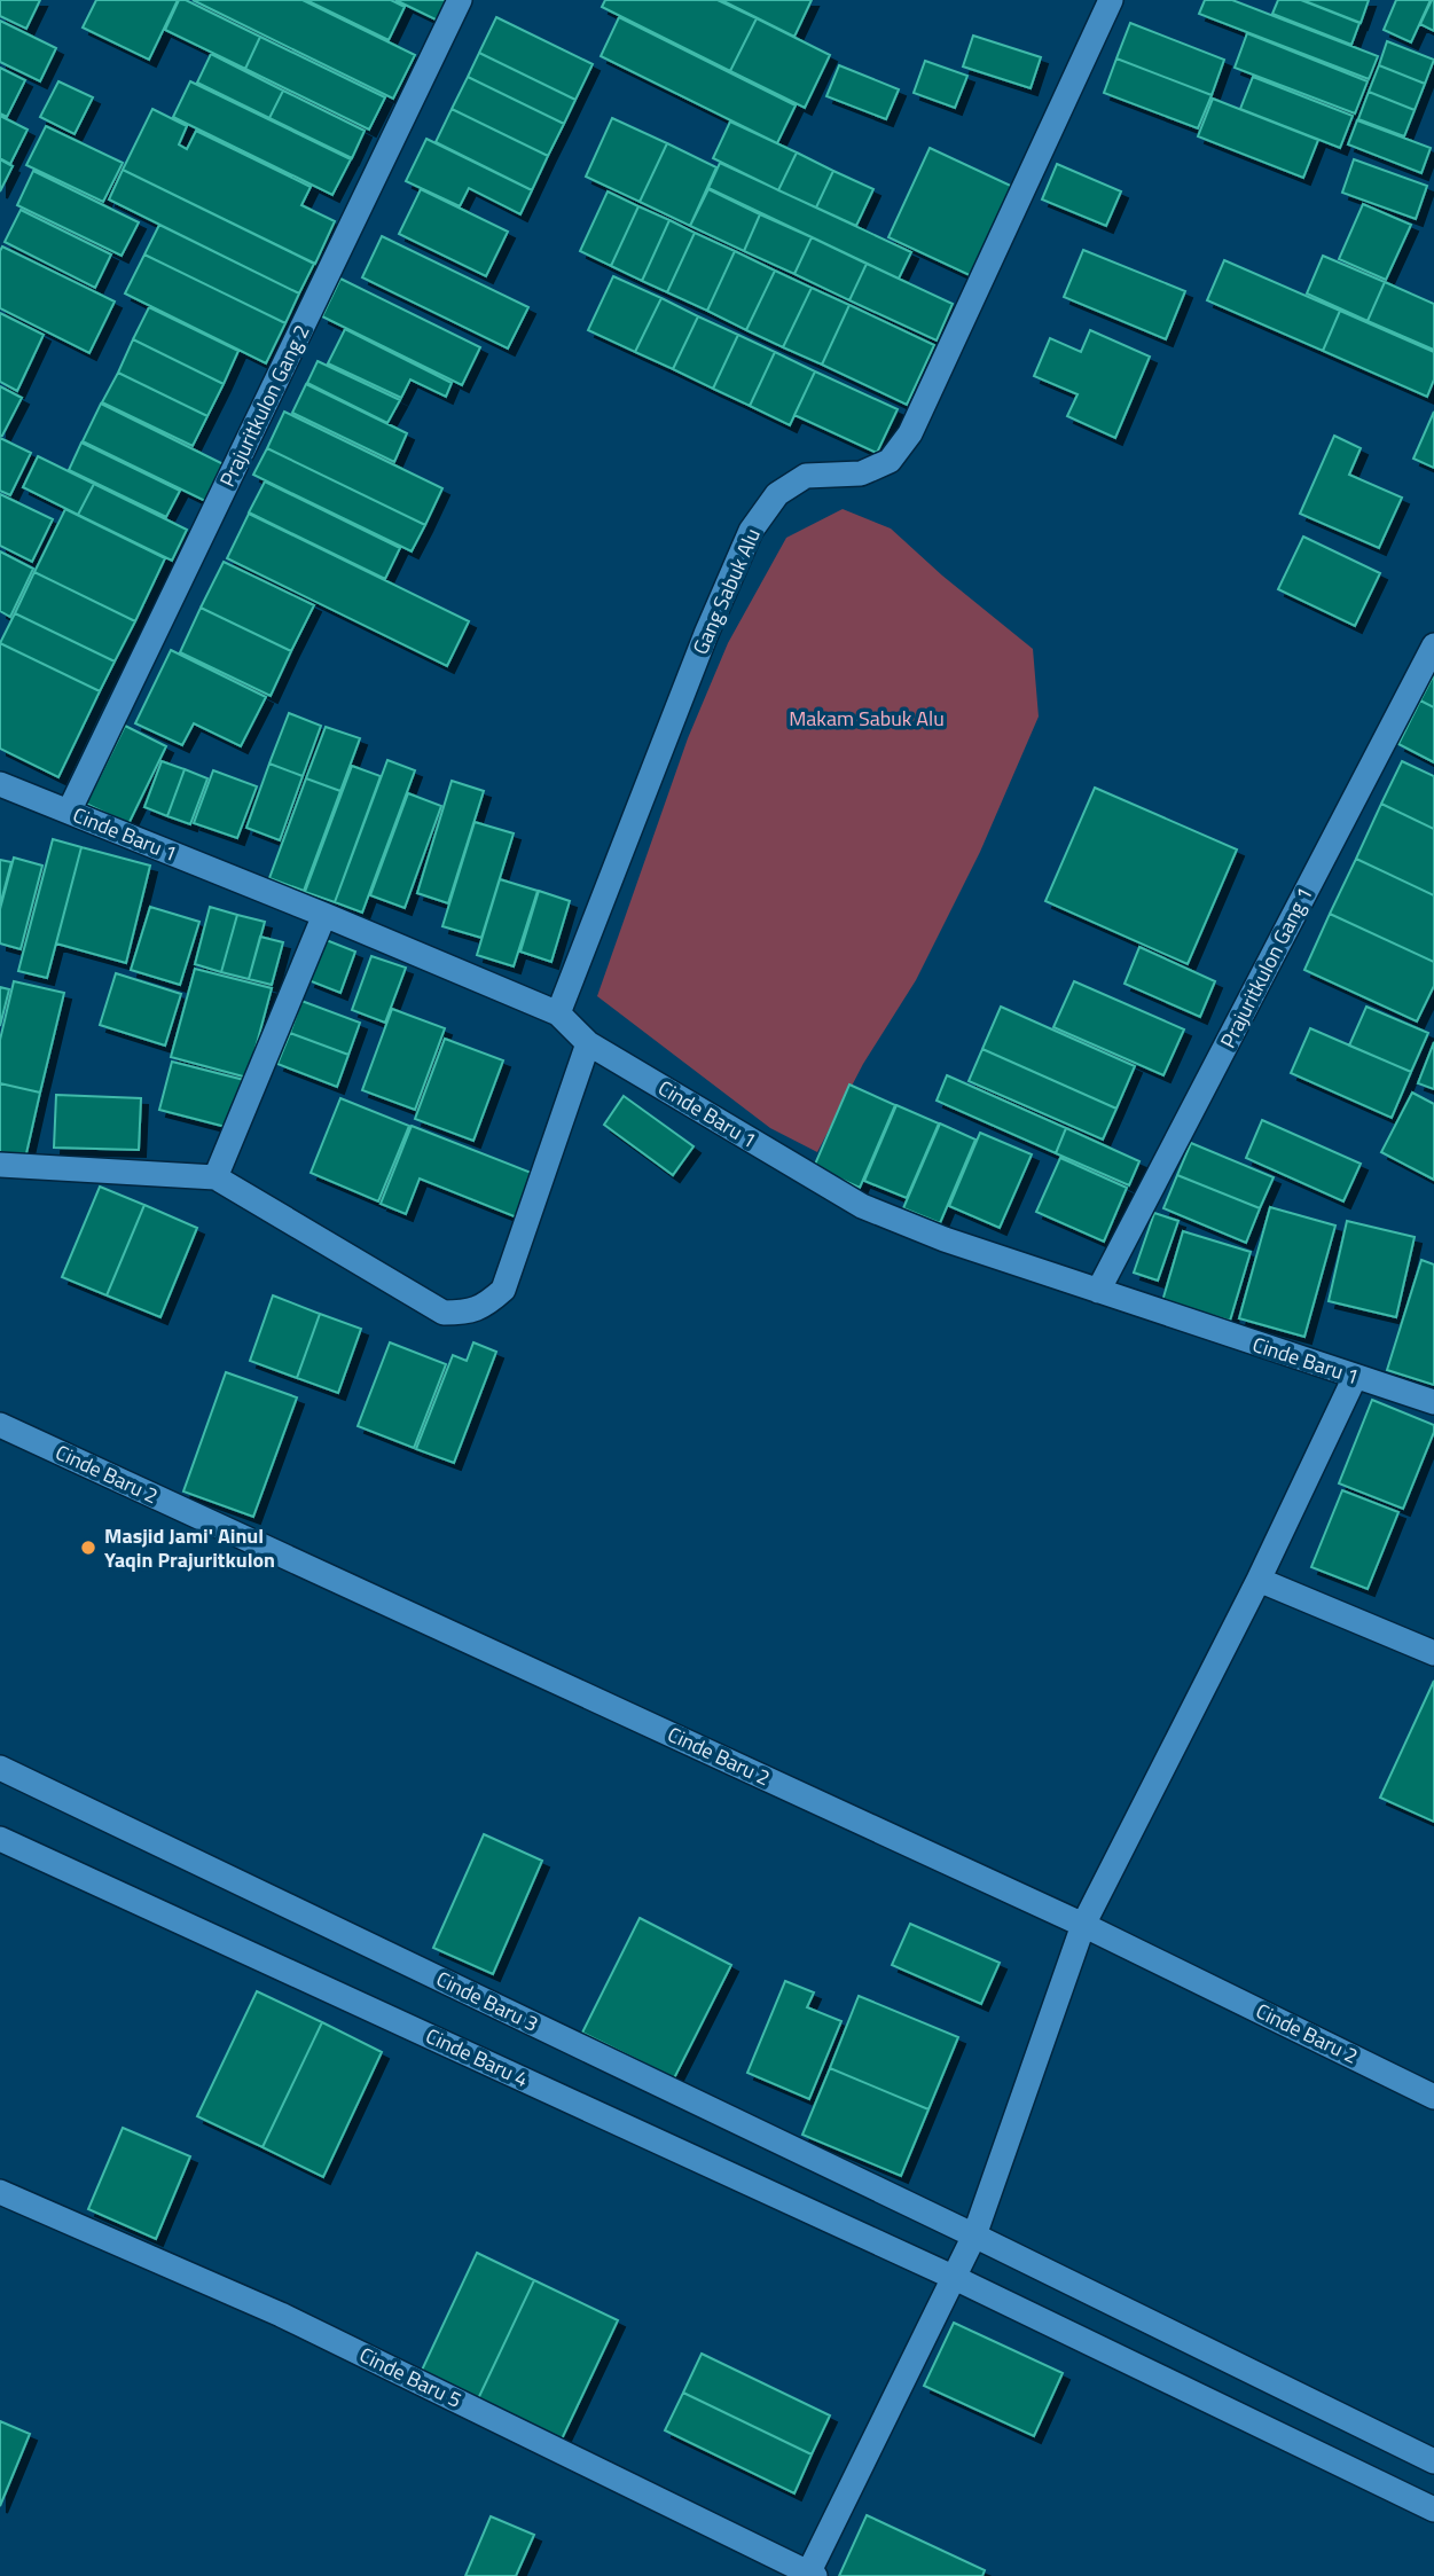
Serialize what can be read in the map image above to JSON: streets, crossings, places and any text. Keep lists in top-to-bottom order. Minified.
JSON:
{"streets":{"street":["Prajuritkulon Gang 2","Gang Sabuk Alu","Cinde Baru 1","Prajuritkulon Gang 1","Cinde Baru 2","Cinde Baru 3","Cinde Baru 4","Cinde Baru 5"]},"crossings":[["Prajuritkulon Gang 2","Cinde Baru 1"],["Gang Sabuk Alu","Cinde Baru 1"],["Cinde Baru 1","Prajuritkulon Gang 1"]],"parks":["Makam Sabuk Alu"],"places":["Masjid Jami' Ainul Yaqin Prajuritkulon"]}
